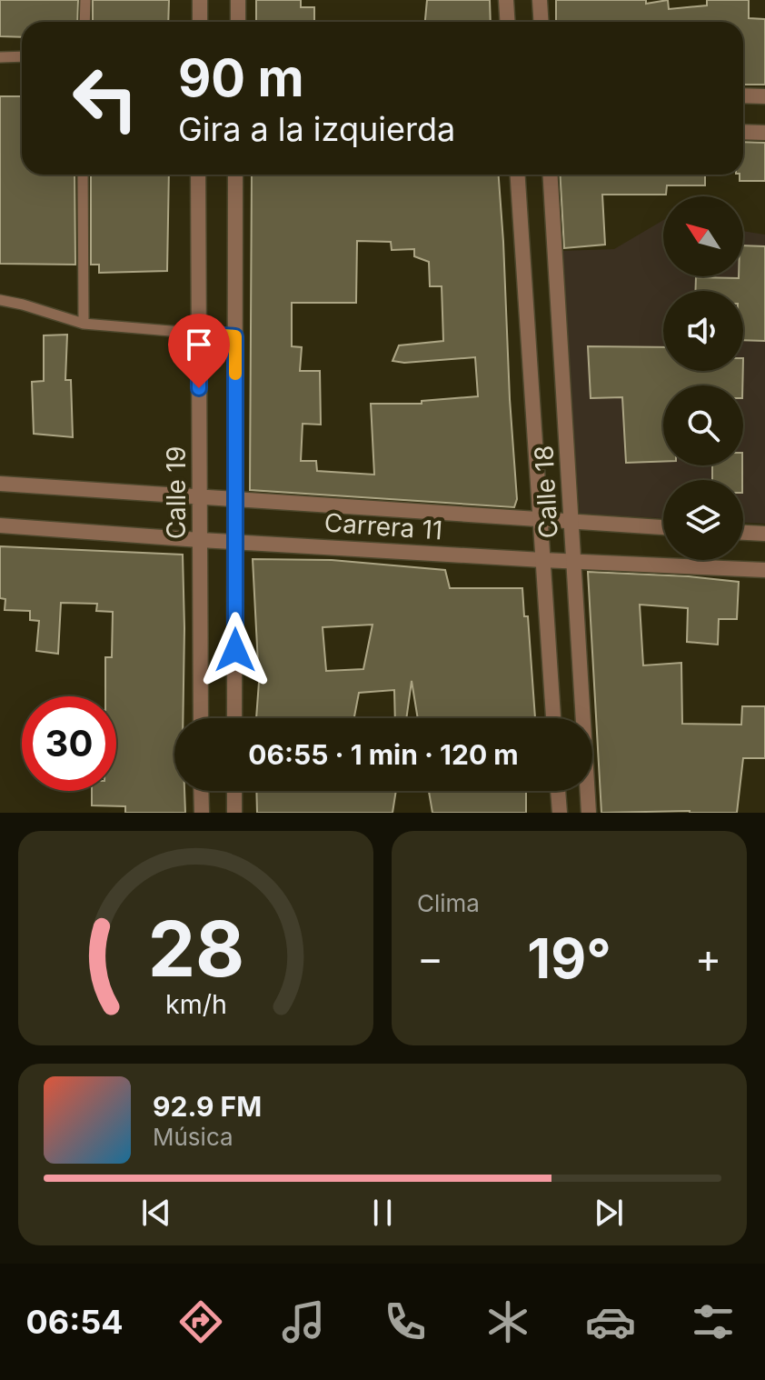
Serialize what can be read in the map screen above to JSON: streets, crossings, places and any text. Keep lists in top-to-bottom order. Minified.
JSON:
{"streets":{"street":["Calle 18","Calle 19","Carrera 11"]},"crossings":[["Calle 18","Carrera 11"],["Calle 19","Carrera 11"]],"north":"top left","page":{"turn":["90 m","Gira a la izquierda"],"limit":"30","trip":"06:55 · 1 min · 120 m","tile":"Clima","heat":["−","19°","+"],"song":["92.9 FM","Música"],"tabs":"06:54","gauge":["28","km/h"]}}
